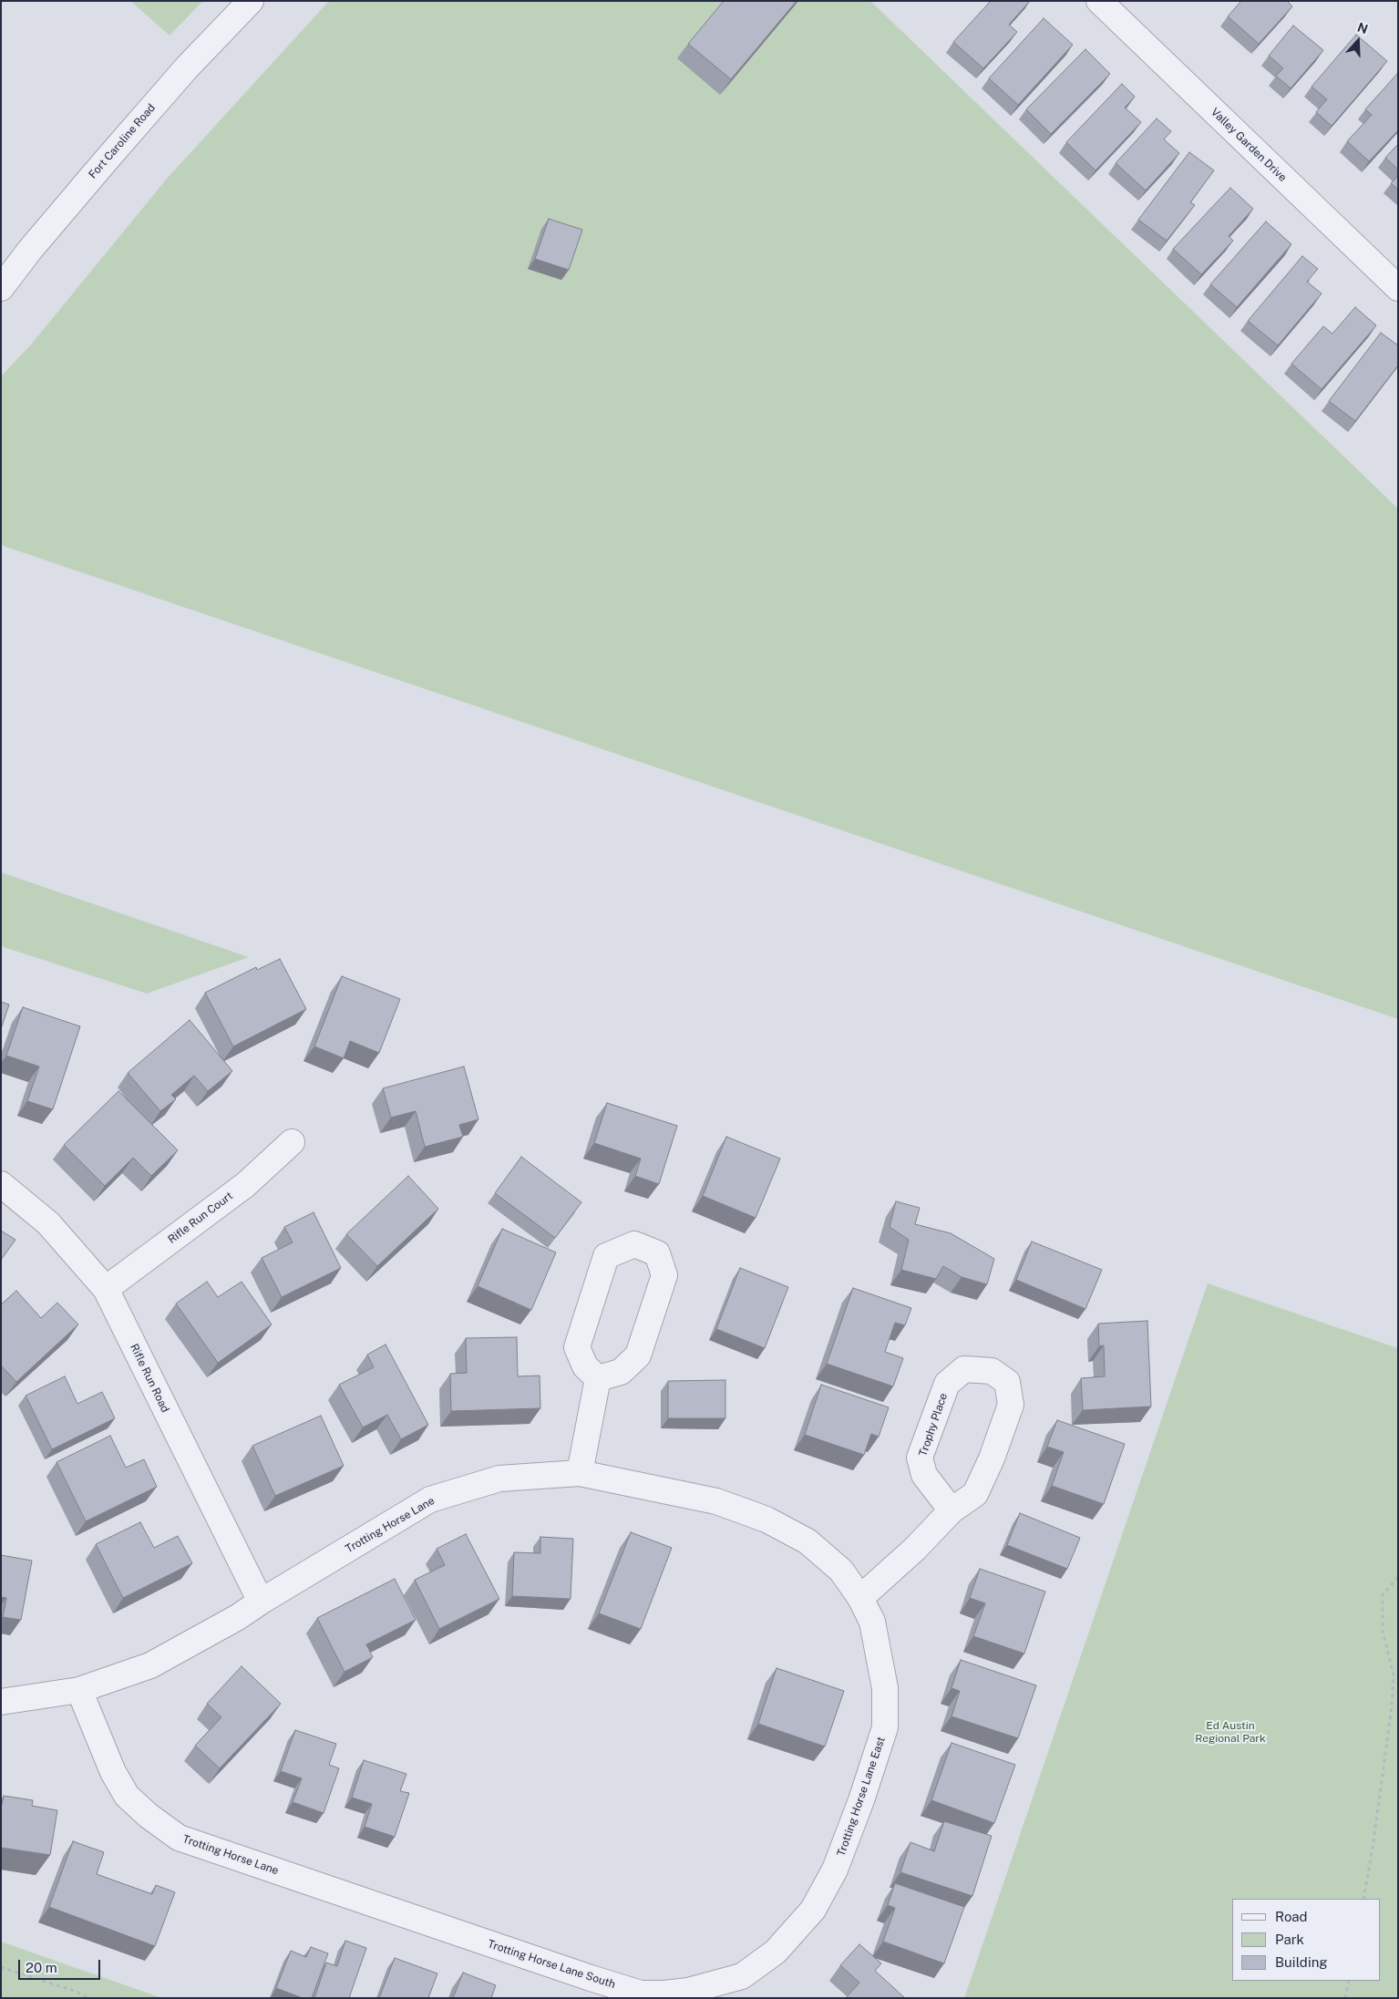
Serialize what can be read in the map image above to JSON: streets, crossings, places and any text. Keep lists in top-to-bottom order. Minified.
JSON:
{"streets":{"street":["Fort Caroline Road","Valley Garden Drive","Rifle Run Court","Rifle Run Road","Trophy Place","Trotting Horse Lane","Trotting Horse Lane East","Trotting Horse Lane South"]},"crossings":[["Rifle Run Court","Rifle Run Road"],["Rifle Run Road","Trotting Horse Lane"],["Trophy Place","Trotting Horse Lane"],["Trophy Place","Trotting Horse Lane East"],["Trotting Horse Lane","Trotting Horse Lane East"],["Trotting Horse Lane","Trotting Horse Lane South"],["Trotting Horse Lane East","Trotting Horse Lane South"]],"parks":["Ed Austin Regional Park"],"legend":["Road","Park","Building"],"scale_bar":"20 m","north":"top"}
